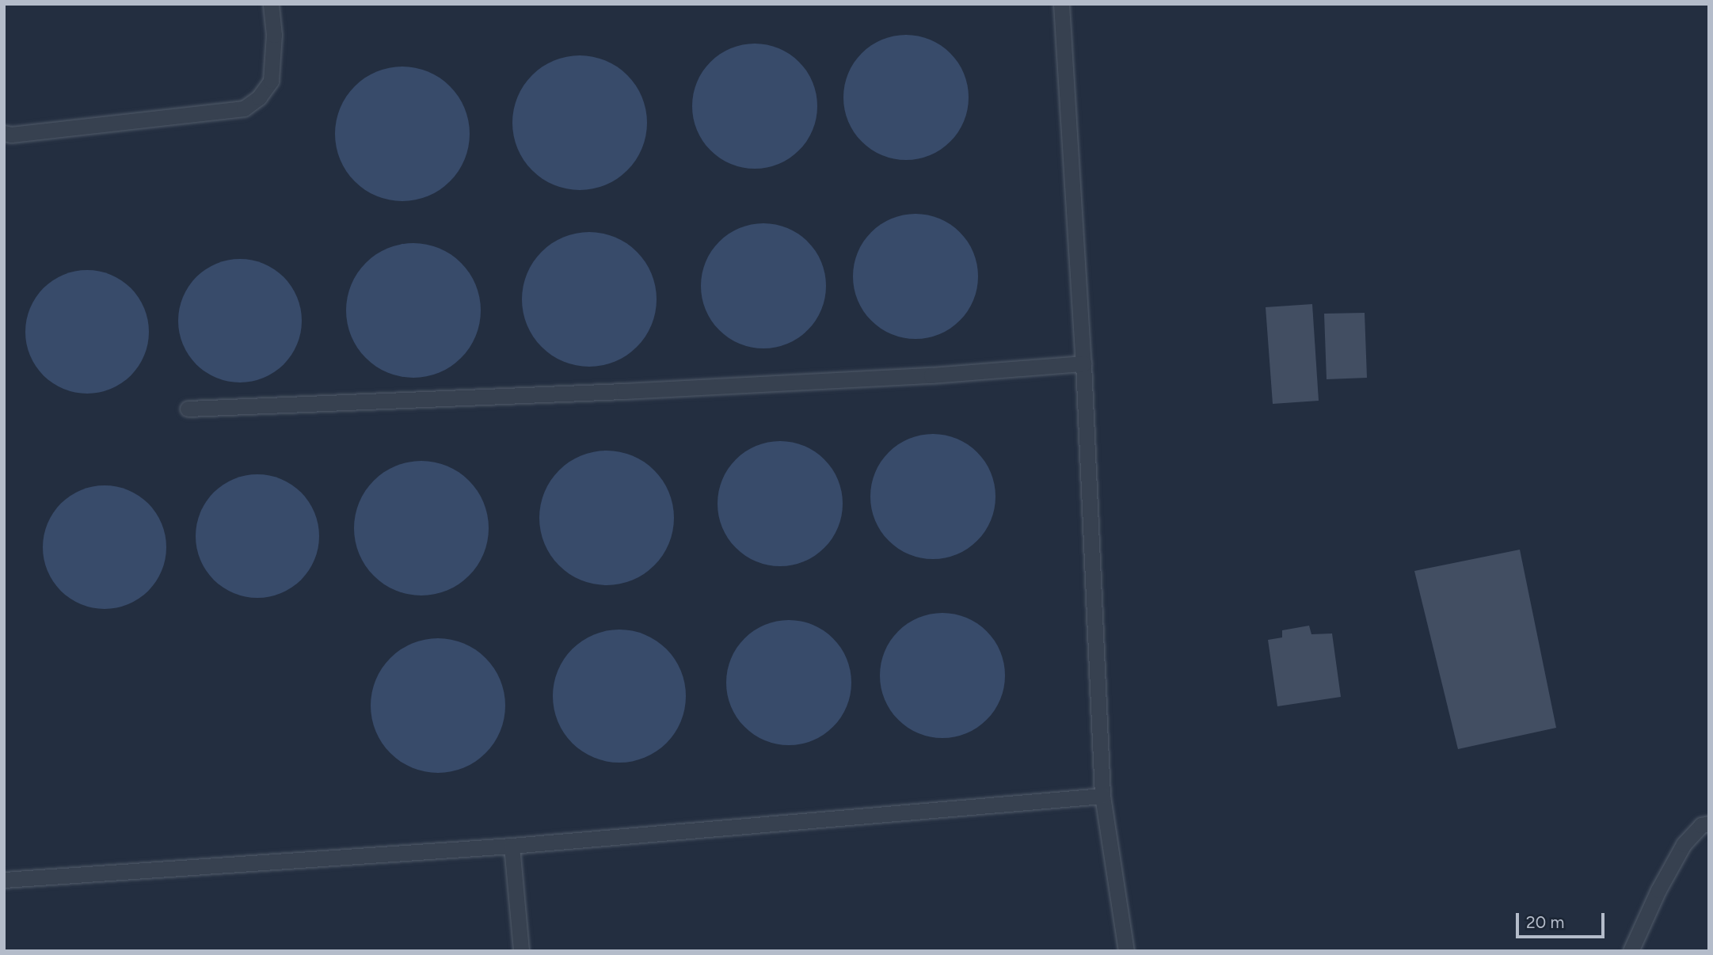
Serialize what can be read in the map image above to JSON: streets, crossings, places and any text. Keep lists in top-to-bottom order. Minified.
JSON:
{"scale_bar":"20 m"}
